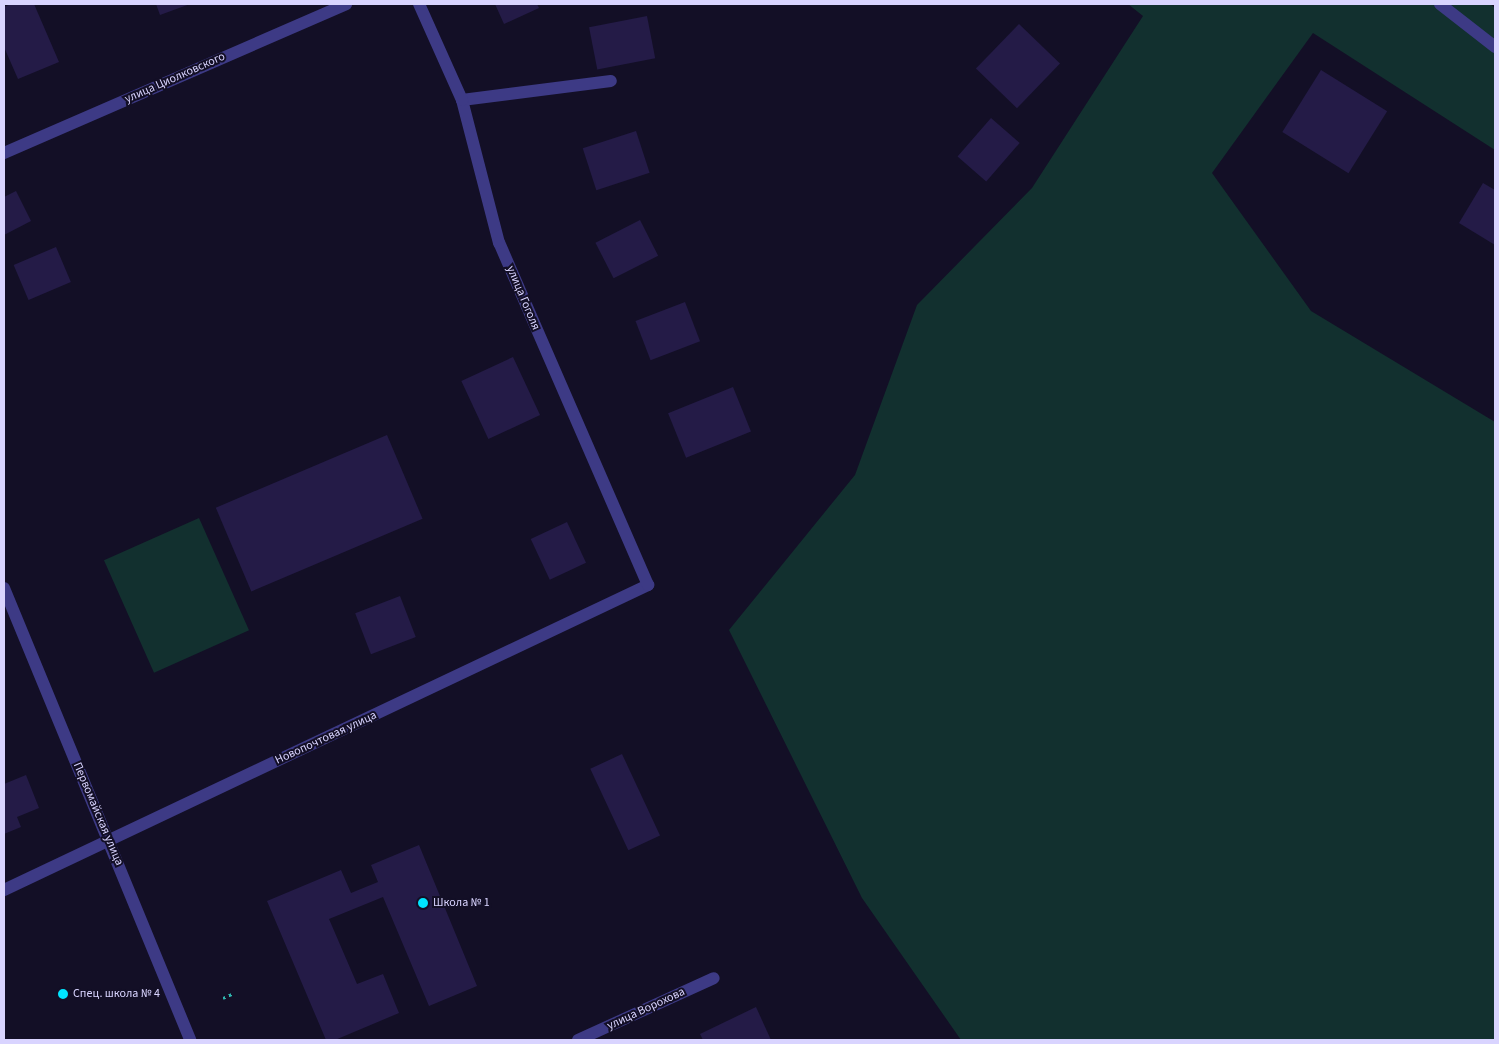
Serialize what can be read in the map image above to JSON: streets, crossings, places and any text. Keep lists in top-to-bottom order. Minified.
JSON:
{"streets":{"street":["улица Циолковского","улица Гоголя","Новопочтовая улица","Первомайская улица","улица Ворохова"]},"crossings":[["улица Гоголя","Новопочтовая улица"],["Новопочтовая улица","Первомайская улица"]],"places":["Школа № 1","Спец. школа № 4"]}
